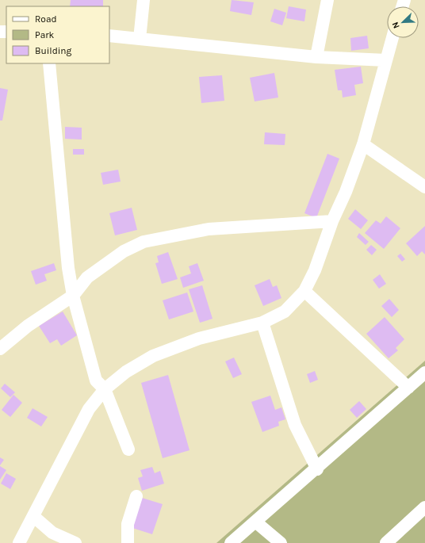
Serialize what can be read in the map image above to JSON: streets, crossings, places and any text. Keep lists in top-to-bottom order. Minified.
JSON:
{"legend":["Road","Park","Building"],"north":"bottom left"}
